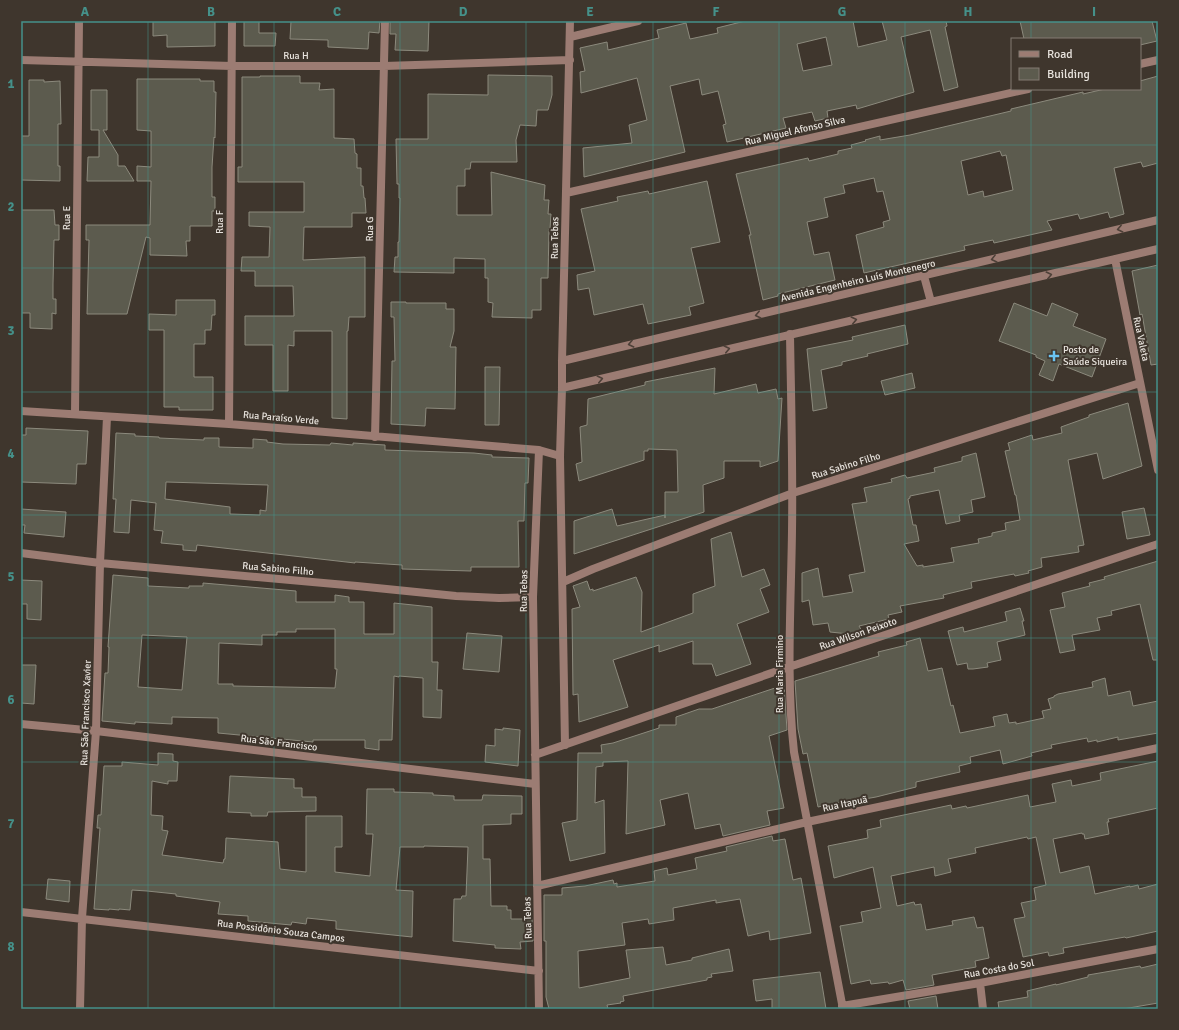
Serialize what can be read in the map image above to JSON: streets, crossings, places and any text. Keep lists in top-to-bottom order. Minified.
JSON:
{"streets":{"street":["Rua H","Rua Miguel Afonso Silva","Rua E","Rua F","Rua G","Rua Tebas","Avenida Engenheiro Luís Montenegro","Rua Valeta","Rua Paraíso Verde","Rua Sabino Filho","Rua Wilson Peixoto","Rua Maria Firmino","Rua São Francisco Xavier","Rua São Francisco","Rua Itapuã","Rua Possidônio Souza Campos","Rua Costa do Sol"]},"crossings":[["Rua H","Rua E"],["Rua H","Rua F"],["Rua H","Rua G"],["Rua H","Rua Tebas"],["Rua Miguel Afonso Silva","Rua Tebas"],["Rua E","Rua Paraíso Verde"],["Rua F","Rua Paraíso Verde"],["Rua G","Rua Paraíso Verde"],["Rua Tebas","Avenida Engenheiro Luís Montenegro"],["Rua Tebas","Rua Paraíso Verde"],["Rua Tebas","Rua Sabino Filho"],["Rua Tebas","Rua Wilson Peixoto"],["Rua Tebas","Rua São Francisco"],["Rua Tebas","Rua Itapuã"],["Rua Tebas","Rua Possidônio Souza Campos"],["Rua Valeta","Rua Sabino Filho"],["Rua Paraíso Verde","Rua São Francisco Xavier"],["Rua Sabino Filho","Rua Maria Firmino"],["Rua Sabino Filho","Rua São Francisco Xavier"],["Rua Wilson Peixoto","Rua Maria Firmino"],["Rua Maria Firmino","Rua Itapuã"],["Rua Maria Firmino","Rua Costa do Sol"],["Rua São Francisco Xavier","Rua São Francisco"],["Rua São Francisco Xavier","Rua Possidônio Souza Campos"]],"places":{"health":["Posto de Saúde Siqueira"]},"legend":["Road","Building"],"grid":{"columns":["A","B","C","D","E","F","G","H","I"],"rows":["1","2","3","4","5","6","7","8"]}}
